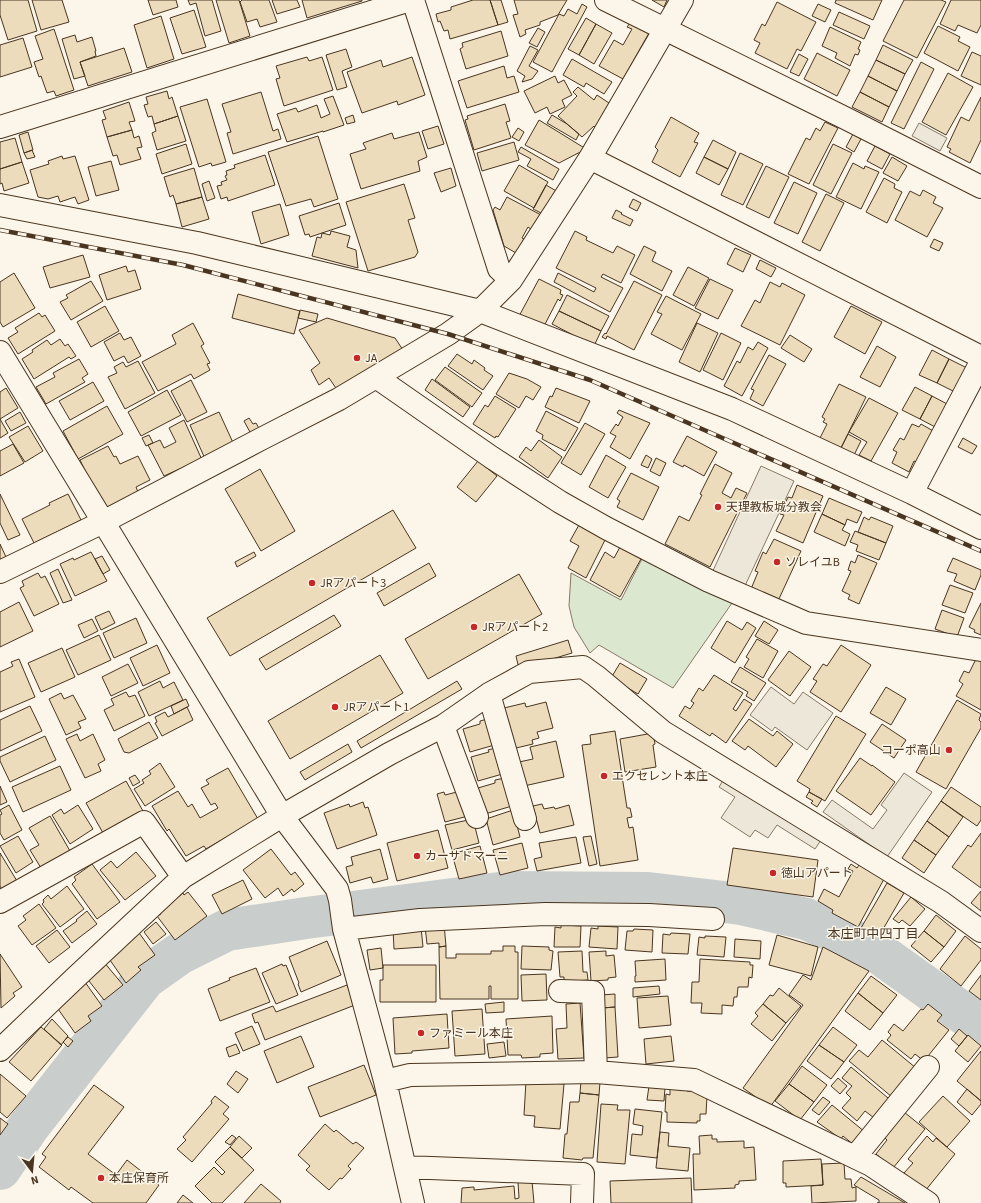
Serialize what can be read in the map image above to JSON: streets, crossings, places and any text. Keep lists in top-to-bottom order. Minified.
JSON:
{"districts":["本庄町中四丁目"],"places":["JA","天理教板城分教会","ソレイユB","JRアパート3","JRアパート2","JRアパート1","コーポ高山","エクセレント本庄","カーサドマーニ","徳山アパート","ファミール本庄","本庄保育所"],"north":"bottom"}
